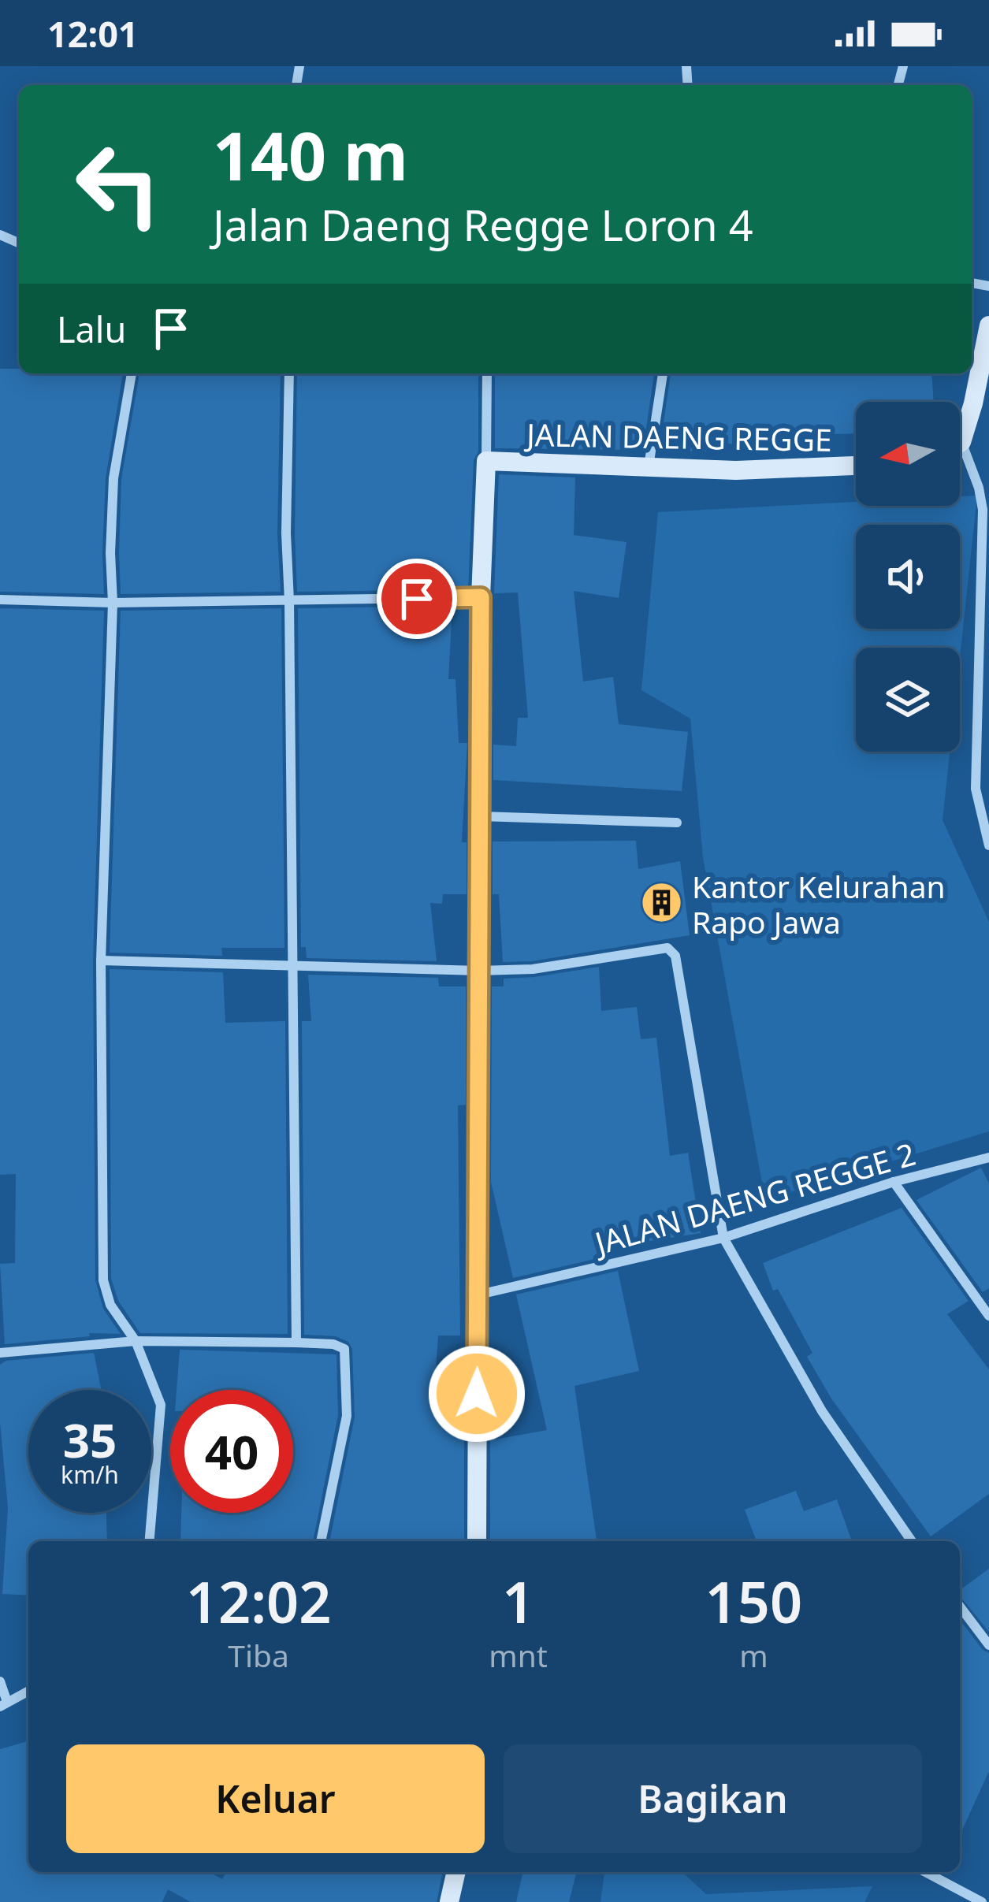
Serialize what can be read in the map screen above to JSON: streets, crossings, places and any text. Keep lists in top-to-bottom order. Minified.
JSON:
{"streets":{"street":["JALAN DAENG REGGE","JALAN DAENG REGGE 2"]},"crossings":[["JALAN DAENG REGGE","JALAN DAENG REGGE 2"]],"places":{"building":["Kantor Kelurahan Rapo Jawa"]},"north":"left","page":{"status":"12:01","turn":["140 m","Jalan Daeng Regge Loron 4"],"then":"Lalu","speed":"35 km/h","limit":"40","eta":["12:02","Tiba","1","mnt","150","m"],"buttons":["Keluar","Bagikan"]}}
